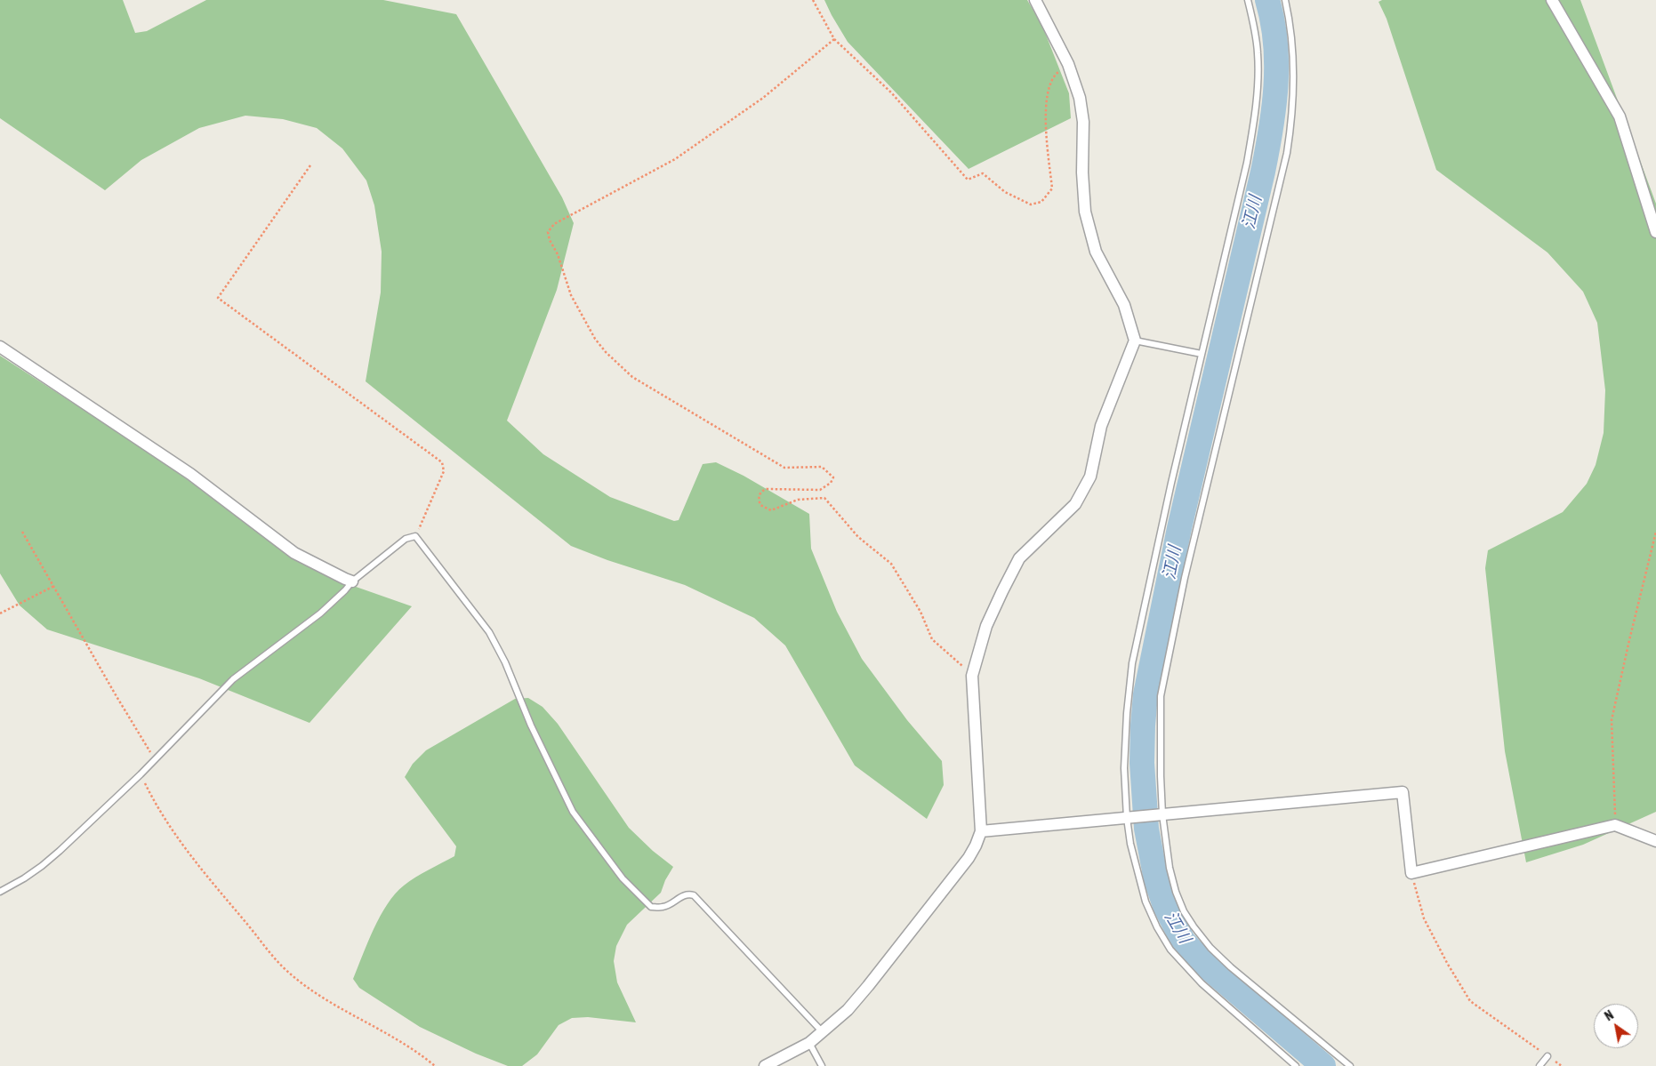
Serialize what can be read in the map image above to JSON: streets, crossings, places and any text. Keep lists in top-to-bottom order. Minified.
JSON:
{"water":["江川"],"north":"top left"}
